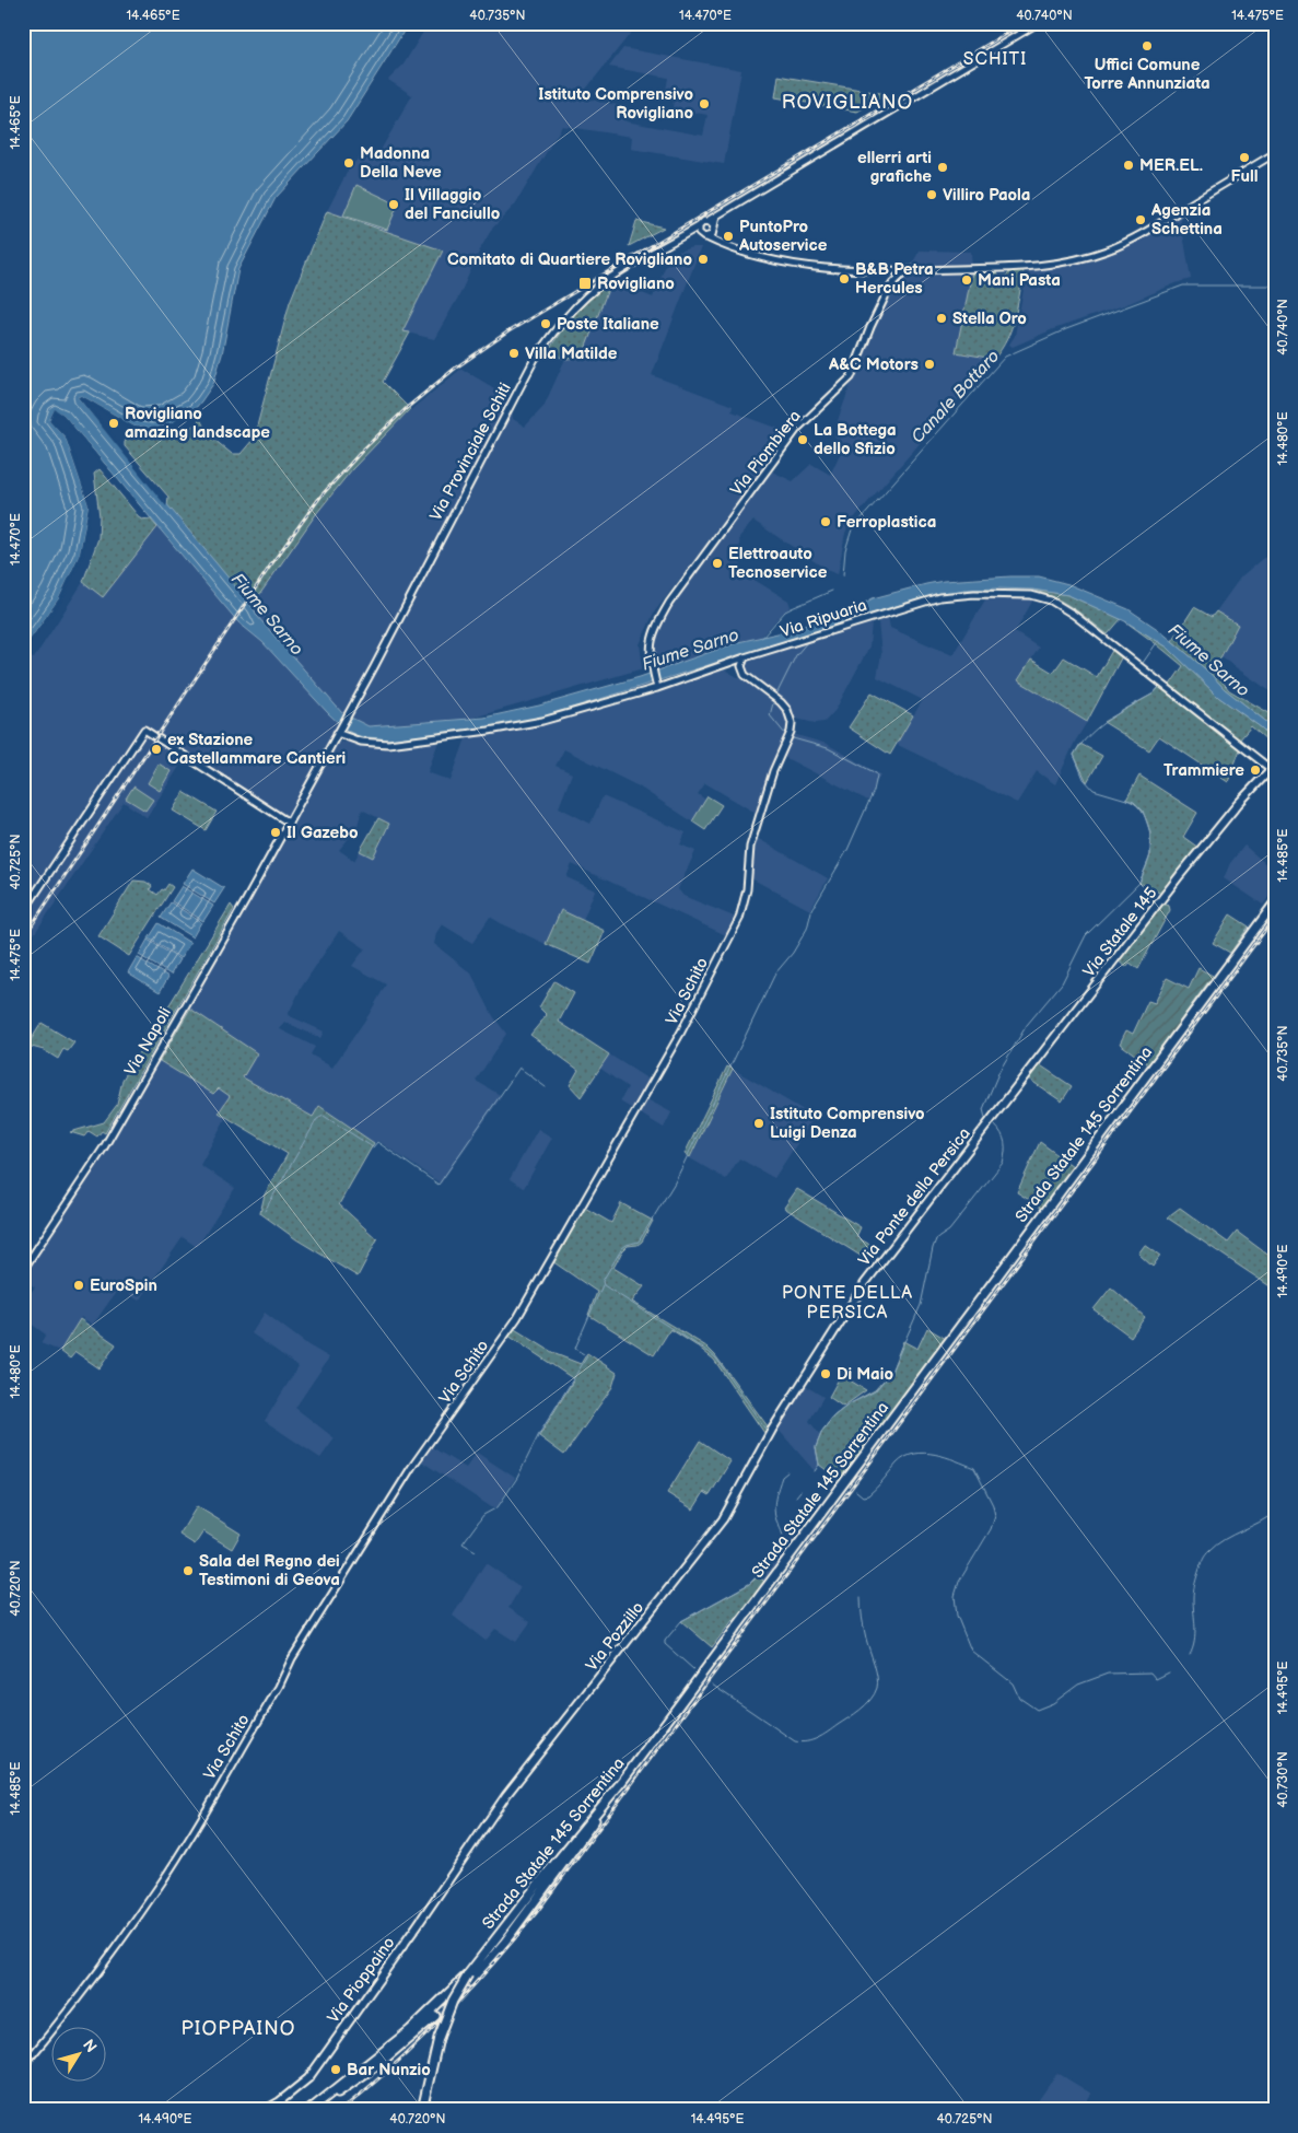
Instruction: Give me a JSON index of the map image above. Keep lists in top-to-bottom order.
{
  "streets": {
    "highway": ["Strada Statale 145 Sorrentina"],
    "main road": [
      "Via Statale 145",
      "Via Ponte della Persica",
      "Via Pozzillo",
      "Via Pioppaino"
    ],
    "street": [
      "Via Provinciale Schiti",
      "Via Piombiera",
      "Via Ripuaria",
      "Via Schito",
      "Via Napoli"
    ]
  },
  "crossings": [
    ["Via Provinciale Schiti", "Via Ripuaria"],
    ["Via Provinciale Schiti", "Via Napoli"],
    ["Via Piombiera", "Via Ripuaria"],
    ["Via Ripuaria", "Via Statale 145"],
    ["Via Ripuaria", "Via Schito"],
    ["Via Ripuaria", "Via Napoli"],
    ["Via Statale 145", "Via Ponte della Persica"],
    ["Via Ponte della Persica", "Via Pozzillo"],
    ["Via Pozzillo", "Via Pioppaino"]
  ],
  "districts": [
    "SCHITI",
    "ROVIGLIANO",
    "PONTE DELLA PERSICA",
    "PIOPPAINO"
  ],
  "water": ["Canale Bottaro", "Fiume Sarno"],
  "places": {
    "other": [
      "Uffici Comune Torre Annunziata",
      "Istituto Comprensivo Rovigliano",
      "Full",
      "Madonna Della Neve",
      "MER.EL.",
      "ellerri arti grafiche",
      "Villiro Paola",
      "Il Villaggio del Fanciullo",
      "Agenzia Schettina",
      "PuntoPro Autoservice",
      "Comitato di Quartiere Rovigliano",
      "B&B Petra Hercules",
      "Mani Pasta",
      "Stella Oro",
      "Poste Italiane",
      "Villa Matilde",
      "A&C Motors",
      "Rovigliano amazing landscape",
      "La Bottega dello Sfizio",
      "Ferroplastica",
      "Elettroauto Tecnoservice",
      "ex Stazione Castellammare Cantieri",
      "Trammiere",
      "Il Gazebo",
      "Istituto Comprensivo Luigi Denza",
      "EuroSpin",
      "Di Maio",
      "Sala del Regno dei Testimoni di Geova",
      "Bar Nunzio"
    ],
    "transit": ["Rovigliano"]
  },
  "north": "top right",
  "coordinates": [
    "14.465°E",
    "40.735°N",
    "14.470°E",
    "40.740°N",
    "14.475°E",
    "14.480°E",
    "14.485°E",
    "40.725°N",
    "14.490°E",
    "40.720°N",
    "14.495°E",
    "40.730°N"
  ]
}
